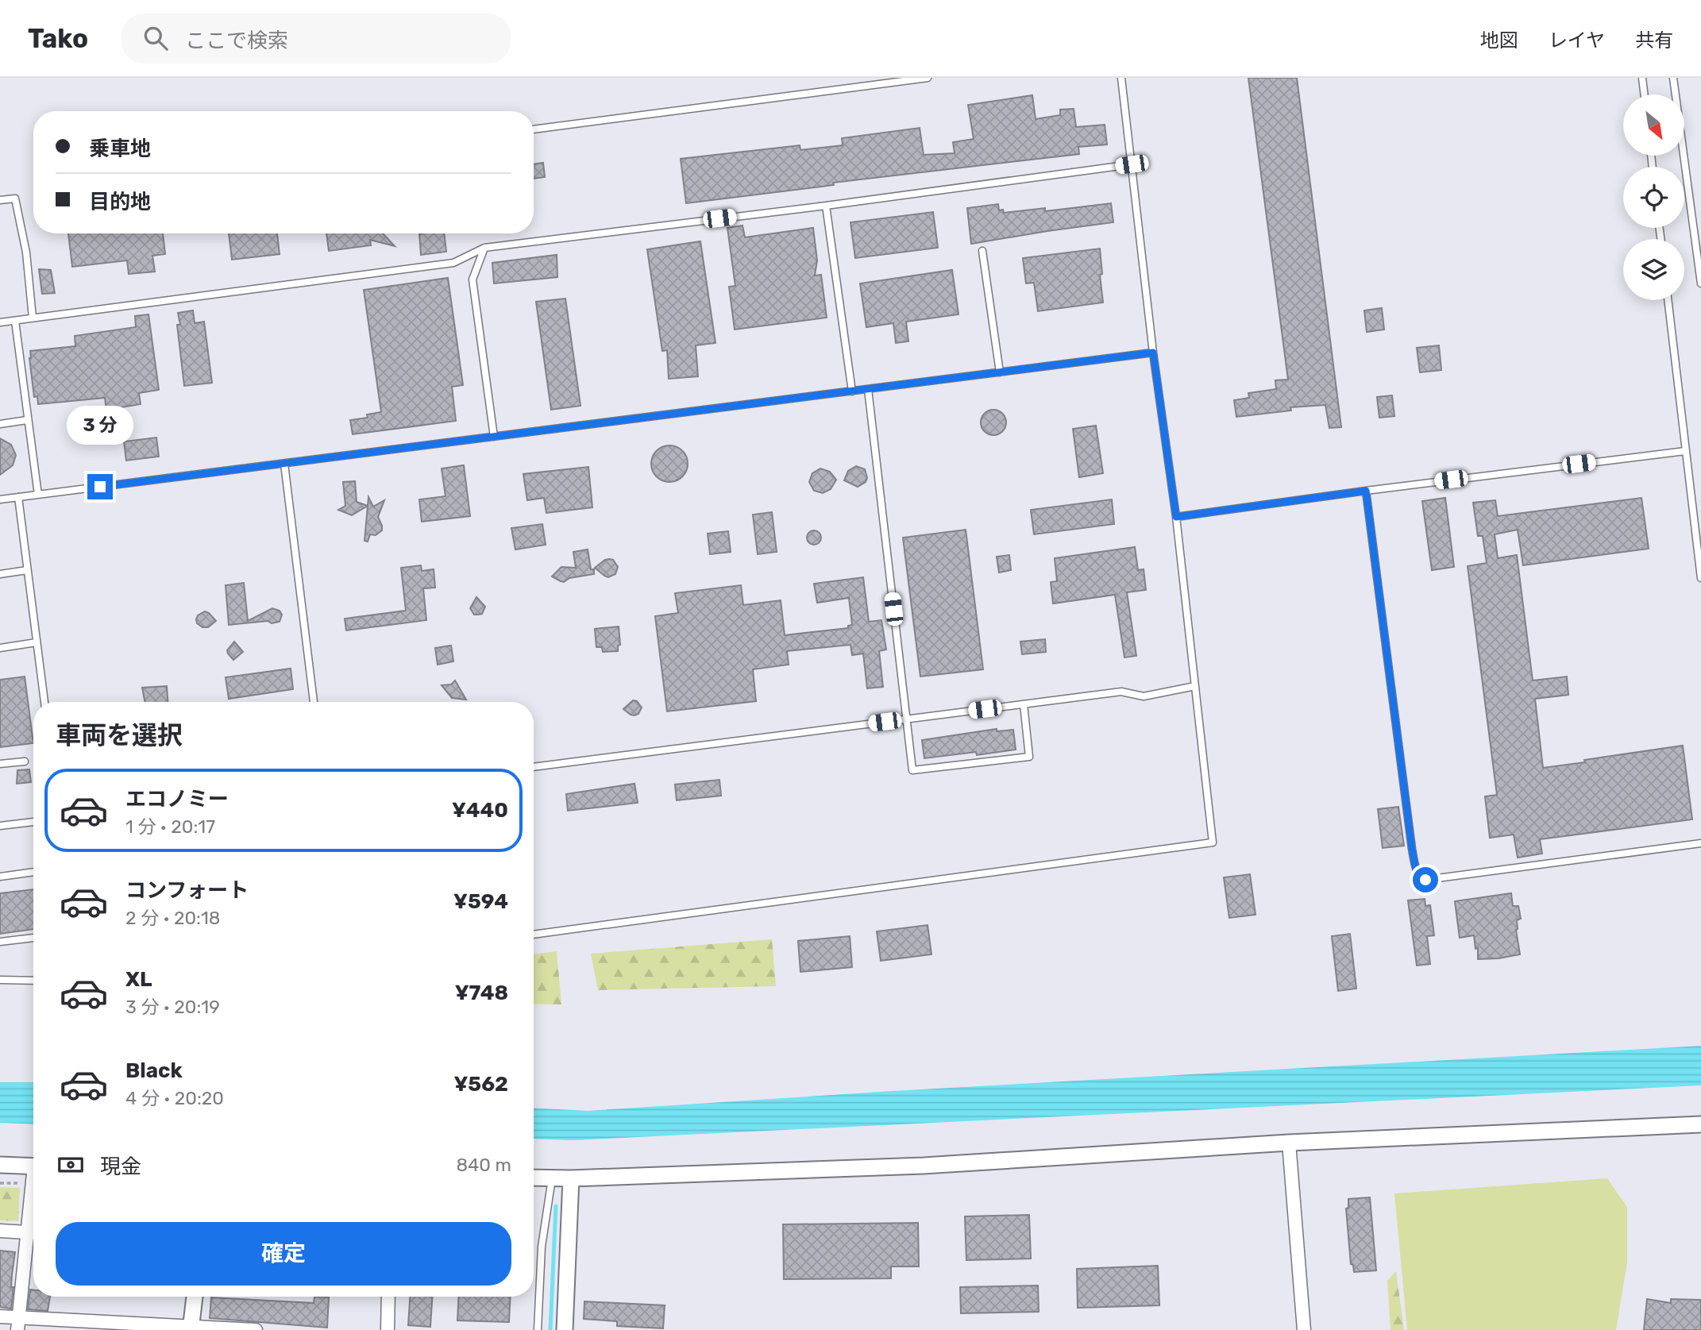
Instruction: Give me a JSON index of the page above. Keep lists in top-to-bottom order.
{
  "north": "bottom right",
  "page": {
    "header": "Tako",
    "search": "ここで検索",
    "nav": ["地図", "レイヤ", "共有"],
    "banner": ["乗車地", "目的地"],
    "bubble": "3 分",
    "heading": "車両を選択",
    "list": [
      {
        "name": "エコノミー",
        "note": "1 分 · 20:17",
        "value": "¥440"
      },
      {
        "name": "コンフォート",
        "note": "2 分 · 20:18",
        "value": "¥594"
      },
      {
        "name": "XL",
        "note": "3 分 · 20:19",
        "value": "¥748"
      },
      {
        "name": "Black",
        "note": "4 分 · 20:20",
        "value": "¥562"
      }
    ],
    "pay": ["現金", "840 m"],
    "buttons": "確定"
  }
}
